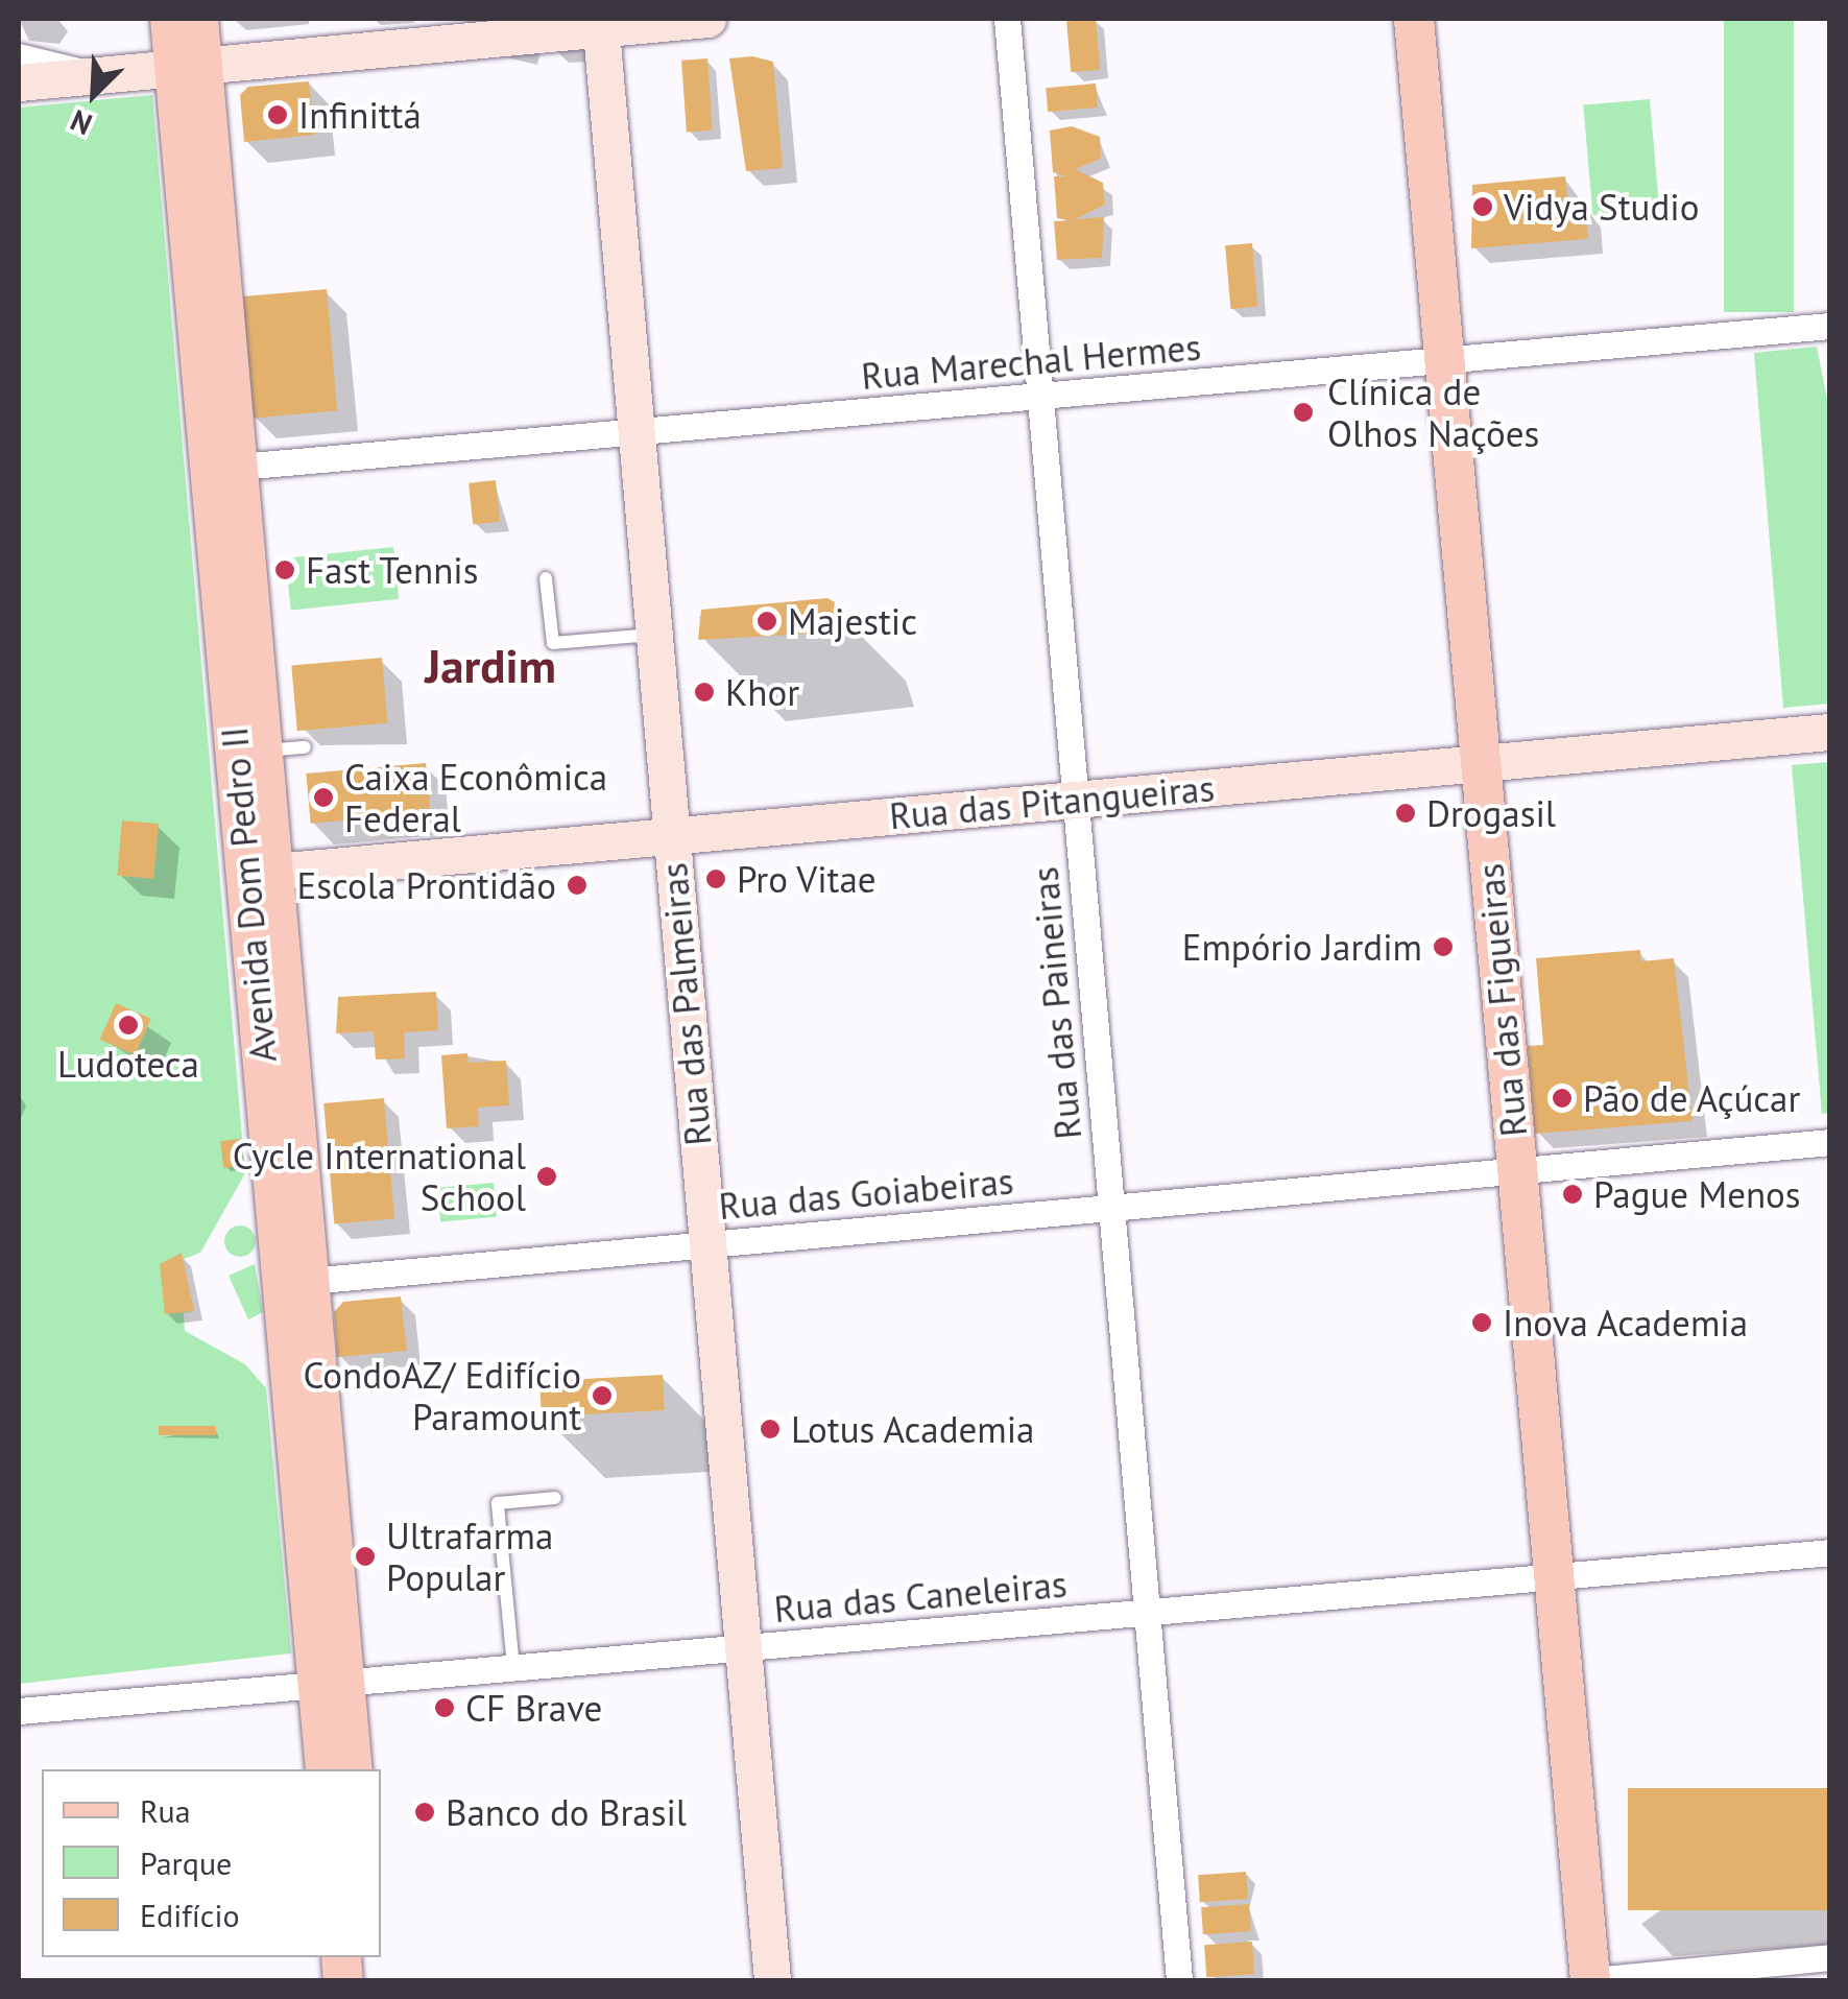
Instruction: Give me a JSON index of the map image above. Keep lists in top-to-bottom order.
{
  "streets": {
    "main road": ["Avenida Dom Pedro II", "Rua das Figueiras"],
    "street": [
      "Rua Marechal Hermes",
      "Rua das Pitangueiras",
      "Rua das Paineiras",
      "Rua das Palmeiras",
      "Rua das Goiabeiras",
      "Rua das Caneleiras"
    ]
  },
  "crossings": [
    ["Rua Marechal Hermes", "Avenida Dom Pedro II"],
    ["Rua Marechal Hermes", "Rua das Figueiras"],
    ["Rua Marechal Hermes", "Rua das Paineiras"],
    ["Rua Marechal Hermes", "Rua das Palmeiras"],
    ["Rua das Pitangueiras", "Avenida Dom Pedro II"],
    ["Rua das Pitangueiras", "Rua das Figueiras"],
    ["Rua das Pitangueiras", "Rua das Paineiras"],
    ["Rua das Pitangueiras", "Rua das Palmeiras"],
    ["Avenida Dom Pedro II", "Rua das Goiabeiras"],
    ["Avenida Dom Pedro II", "Rua das Caneleiras"],
    ["Rua das Figueiras", "Rua das Goiabeiras"],
    ["Rua das Figueiras", "Rua das Caneleiras"],
    ["Rua das Paineiras", "Rua das Goiabeiras"],
    ["Rua das Paineiras", "Rua das Caneleiras"],
    ["Rua das Palmeiras", "Rua das Goiabeiras"],
    ["Rua das Palmeiras", "Rua das Caneleiras"]
  ],
  "districts": ["Jardim"],
  "places": [
    "Infinittá",
    "Vidya Studio",
    "Clínica de Olhos Nações",
    "Fast Tennis",
    "Majestic",
    "Khor",
    "Caixa Econômica Federal",
    "Drogasil",
    "Pro Vitae",
    "Escola Prontidão",
    "Empório Jardim",
    "Ludoteca",
    "Pão de Açúcar",
    "Cycle International School",
    "Pague Menos",
    "Inova Academia",
    "CondoAZ/ Edifício Paramount",
    "Lotus Academia",
    "Ultrafarma Popular",
    "CF Brave",
    "Banco do Brasil"
  ],
  "legend": ["Rua", "Parque", "Edifício"],
  "north": "bottom left"
}
